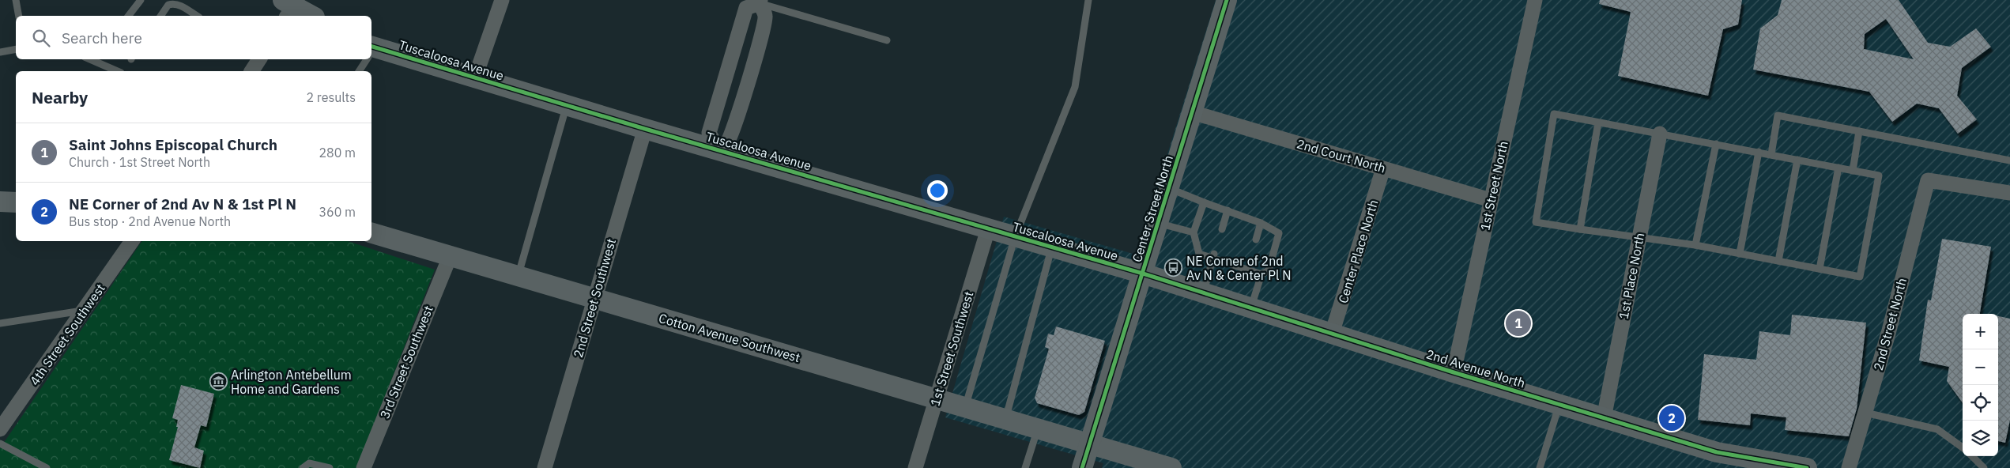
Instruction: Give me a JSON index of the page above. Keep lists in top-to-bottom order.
{
  "streets": {
    "street": [
      "Tuscaloosa Avenue",
      "2nd Court North",
      "1st Street North",
      "Center Street North",
      "Center Place North",
      "1st Place North",
      "2nd Street Southwest",
      "2nd Street North",
      "4th Street Southwest",
      "Cotton Avenue Southwest",
      "1st Street Southwest",
      "3rd Street Southwest",
      "2nd Avenue North"
    ]
  },
  "crossings": [
    ["Tuscaloosa Avenue", "Center Street North"],
    ["Tuscaloosa Avenue", "2nd Street Southwest"],
    ["Tuscaloosa Avenue", "1st Street Southwest"],
    ["Tuscaloosa Avenue", "2nd Avenue North"],
    ["2nd Court North", "1st Street North"],
    ["2nd Court North", "Center Street North"],
    ["2nd Court North", "Center Place North"],
    ["1st Street North", "2nd Avenue North"],
    ["Center Street North", "Cotton Avenue Southwest"],
    ["Center Street North", "2nd Avenue North"],
    ["Center Place North", "2nd Avenue North"],
    ["1st Place North", "2nd Avenue North"],
    ["2nd Street Southwest", "Cotton Avenue Southwest"],
    ["Cotton Avenue Southwest", "1st Street Southwest"],
    ["Cotton Avenue Southwest", "3rd Street Southwest"]
  ],
  "places": {
    "bus stop": ["NE Corner of 2nd Av N & Center Pl N"],
    "museum": ["Arlington Antebellum Home and Gardens"]
  },
  "page": {
    "search": "Search here",
    "heading": ["Nearby", "2 results"],
    "list": [
      {
        "mark": "1",
        "name": "Saint Johns Episcopal Church",
        "note": "Church · 1st Street North",
        "value": "280 m"
      },
      {
        "mark": "2",
        "name": "NE Corner of 2nd Av N & 1st Pl N",
        "note": "Bus stop · 2nd Avenue North",
        "value": "360 m"
      }
    ],
    "pins": ["1", "2"],
    "map_buttons": ["+", "−"]
  }
}
